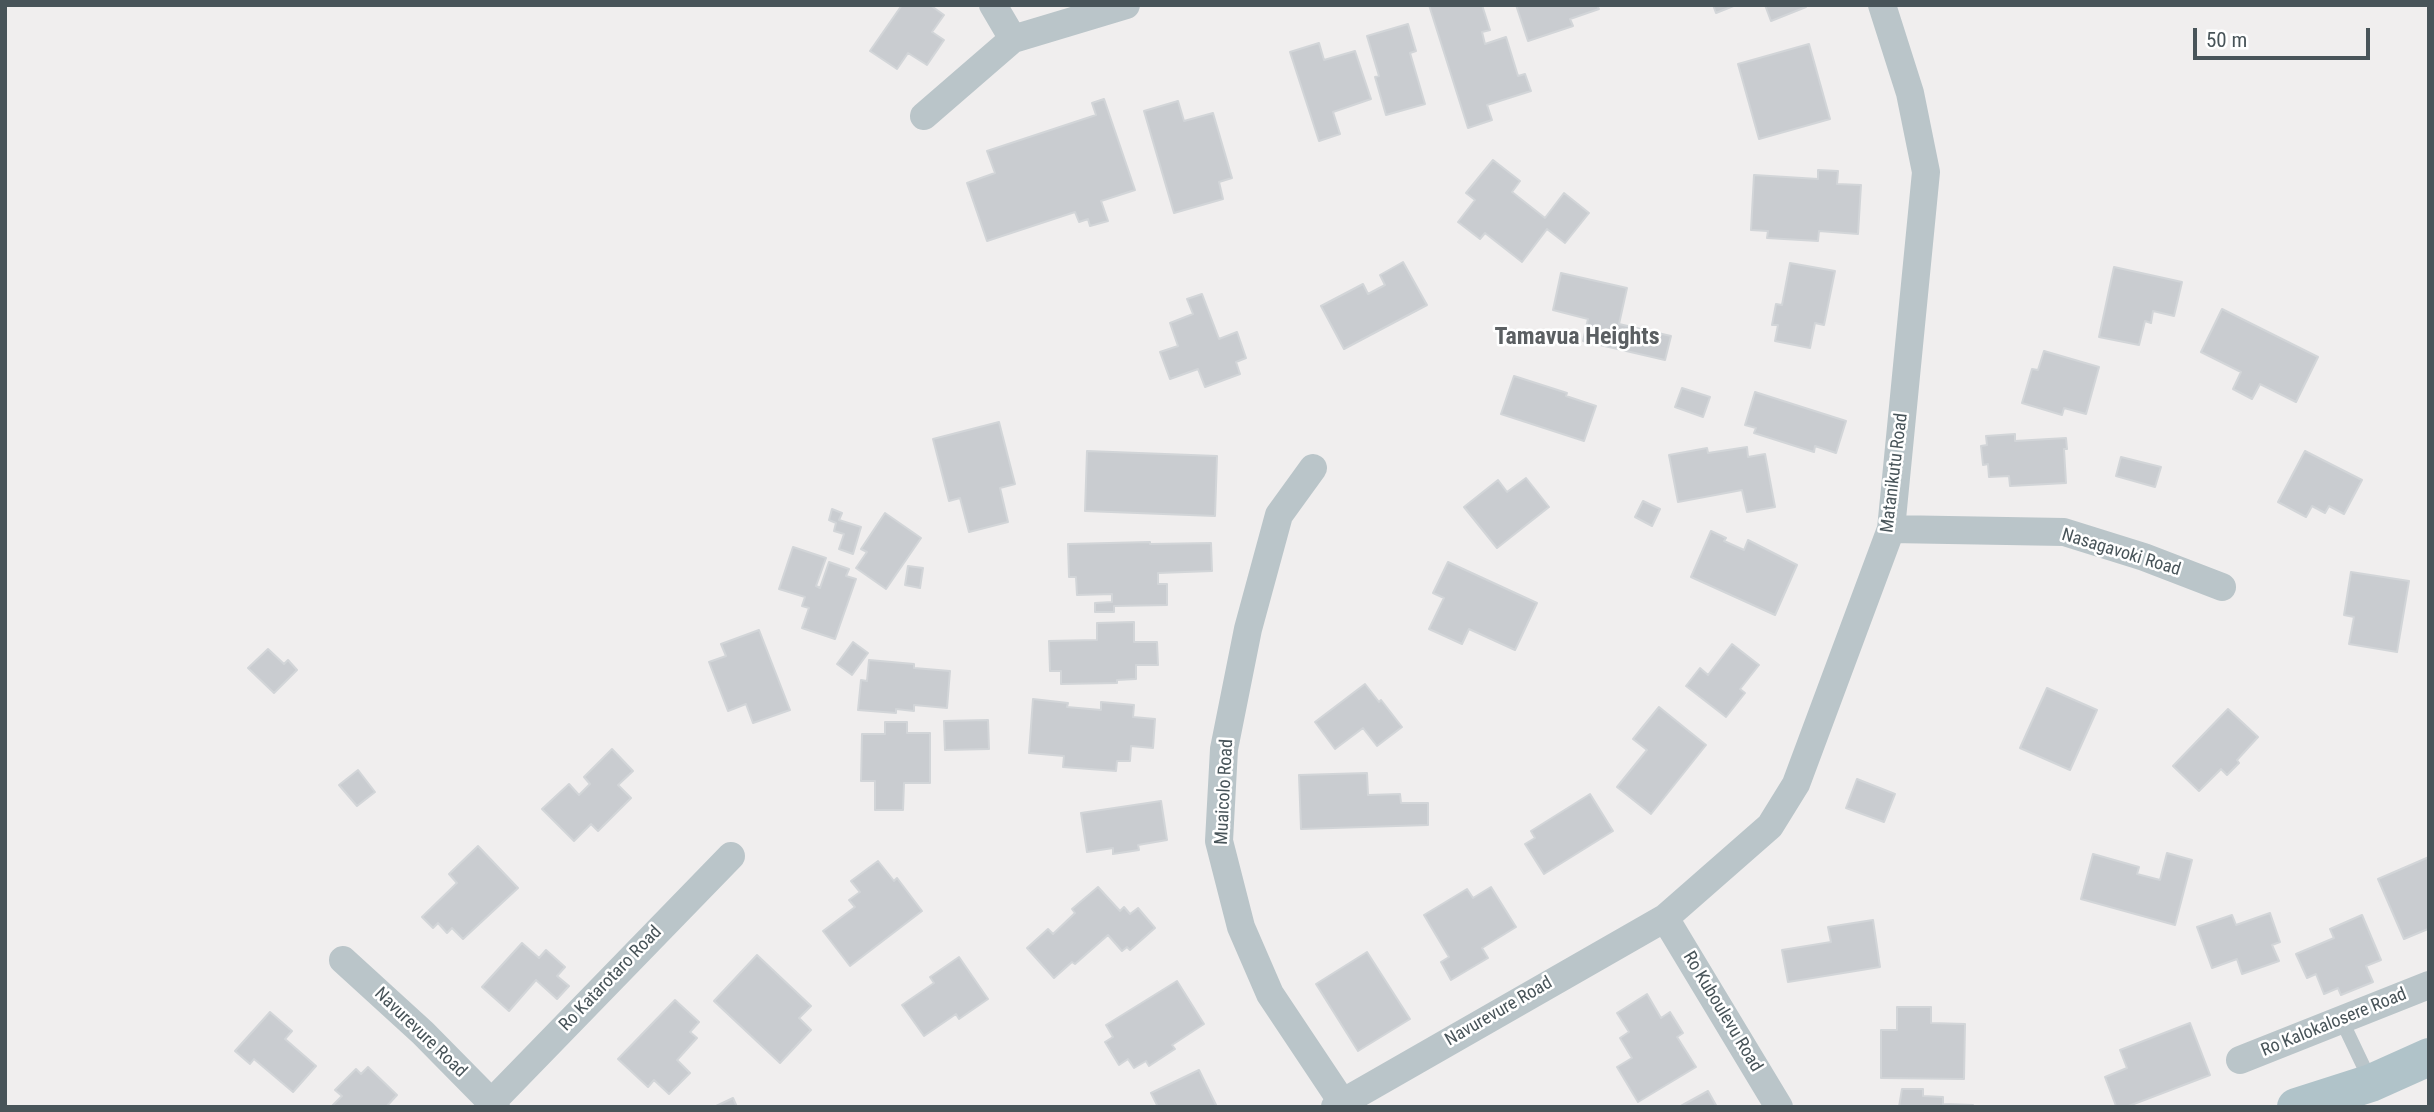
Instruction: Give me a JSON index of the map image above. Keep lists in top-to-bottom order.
{
  "streets": {
    "street": [
      "Matanikutu Road",
      "Nasagavoki Road",
      "Muaicolo Road",
      "Ro Katarotaro Road",
      "Navurevure Road",
      "Ro Kuboulevu Road",
      "Ro Kalokalosere Road"
    ]
  },
  "crossings": [
    ["Matanikutu Road", "Nasagavoki Road"],
    ["Matanikutu Road", "Navurevure Road"],
    ["Matanikutu Road", "Ro Kuboulevu Road"],
    ["Muaicolo Road", "Navurevure Road"],
    ["Ro Katarotaro Road", "Navurevure Road"],
    ["Navurevure Road", "Ro Kuboulevu Road"]
  ],
  "districts": ["Tamavua Heights"],
  "scale_bar": "50 m"
}
